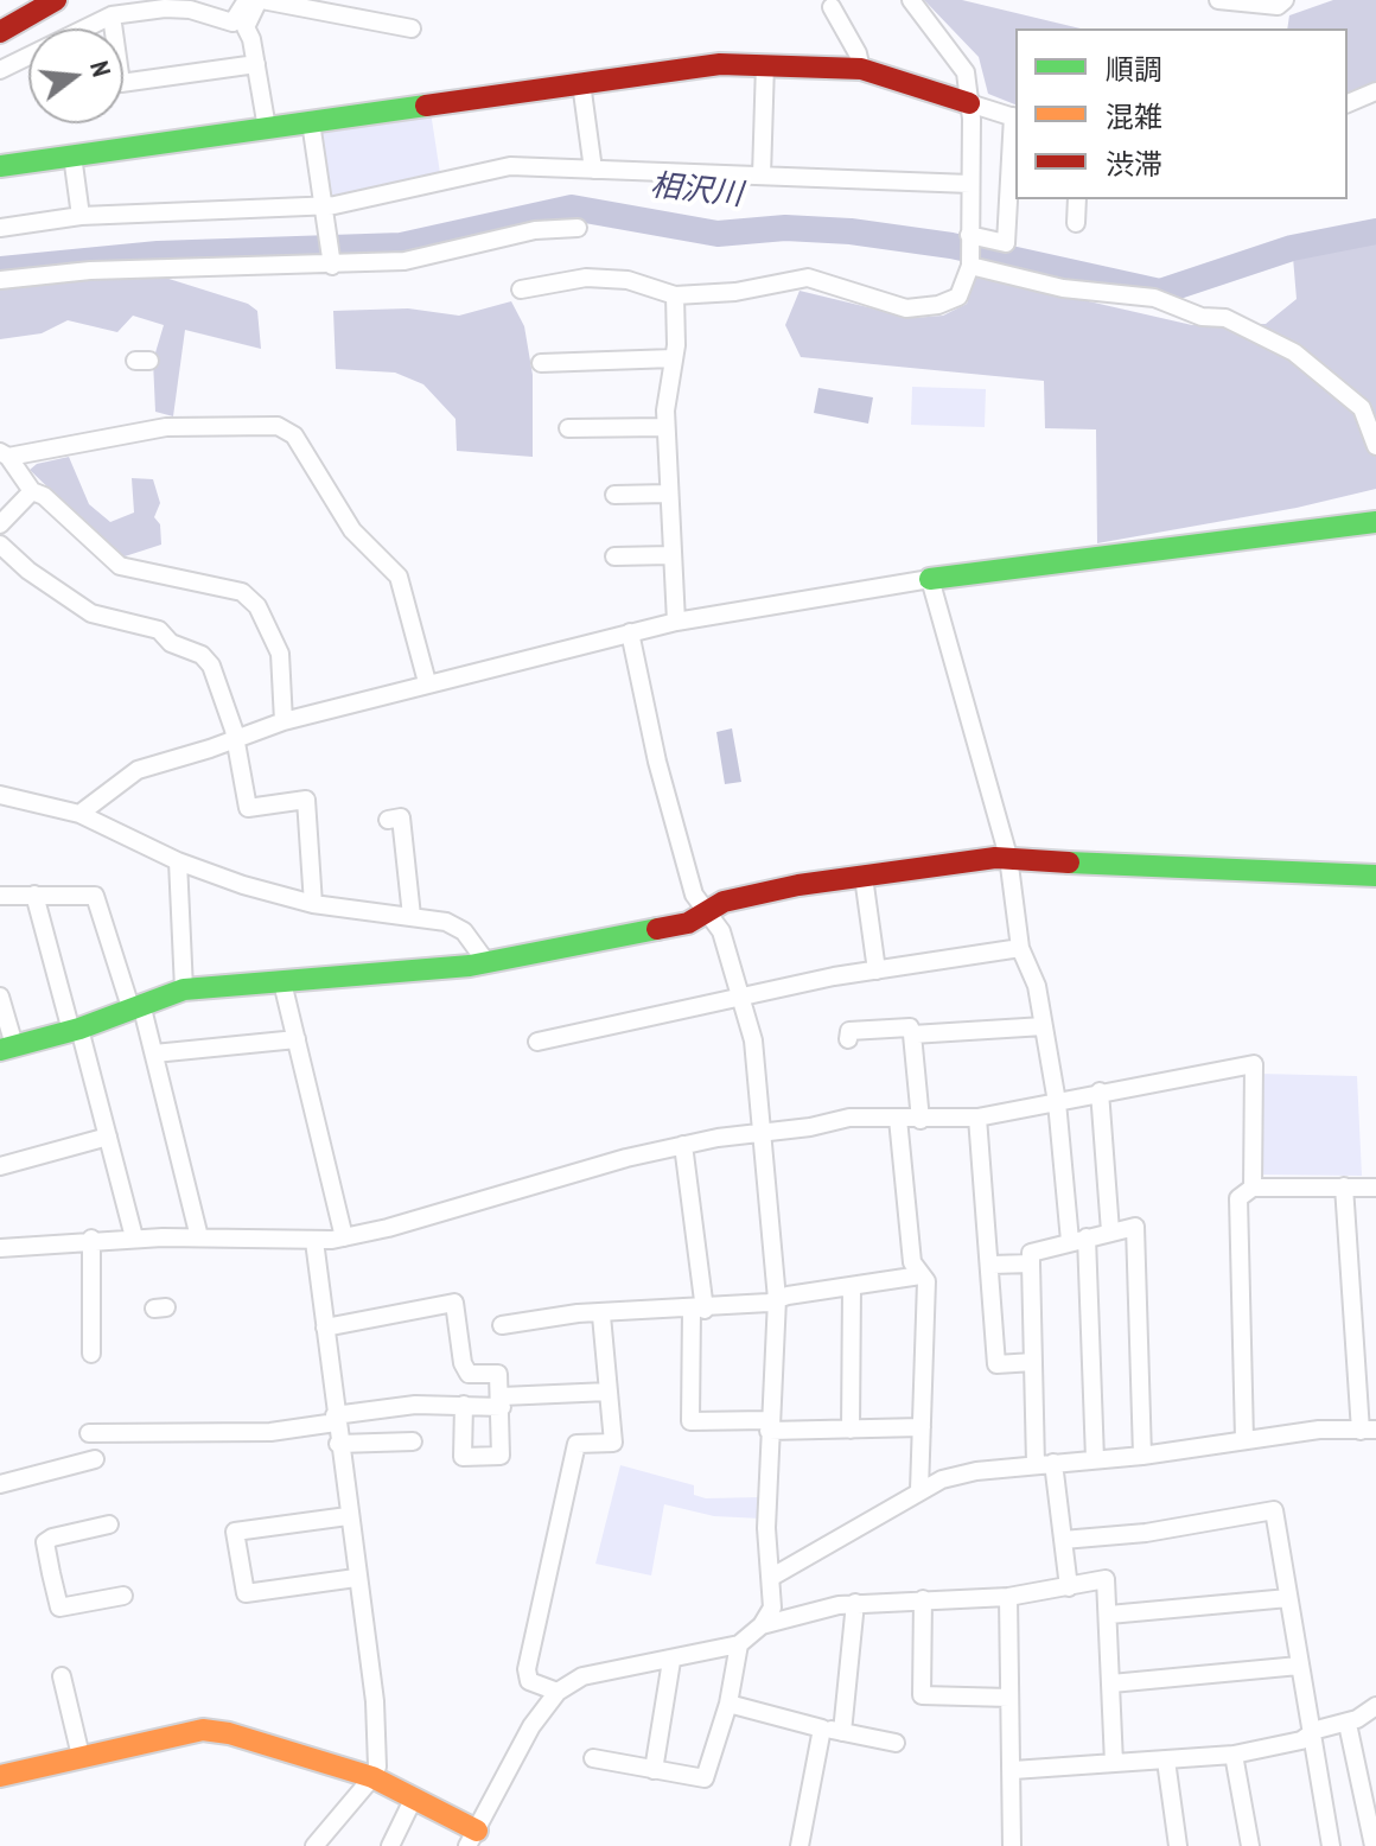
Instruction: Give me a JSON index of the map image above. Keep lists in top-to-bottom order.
{
  "water": ["相沢川"],
  "legend": ["順調", "混雑", "渋滞"],
  "north": "right"
}
